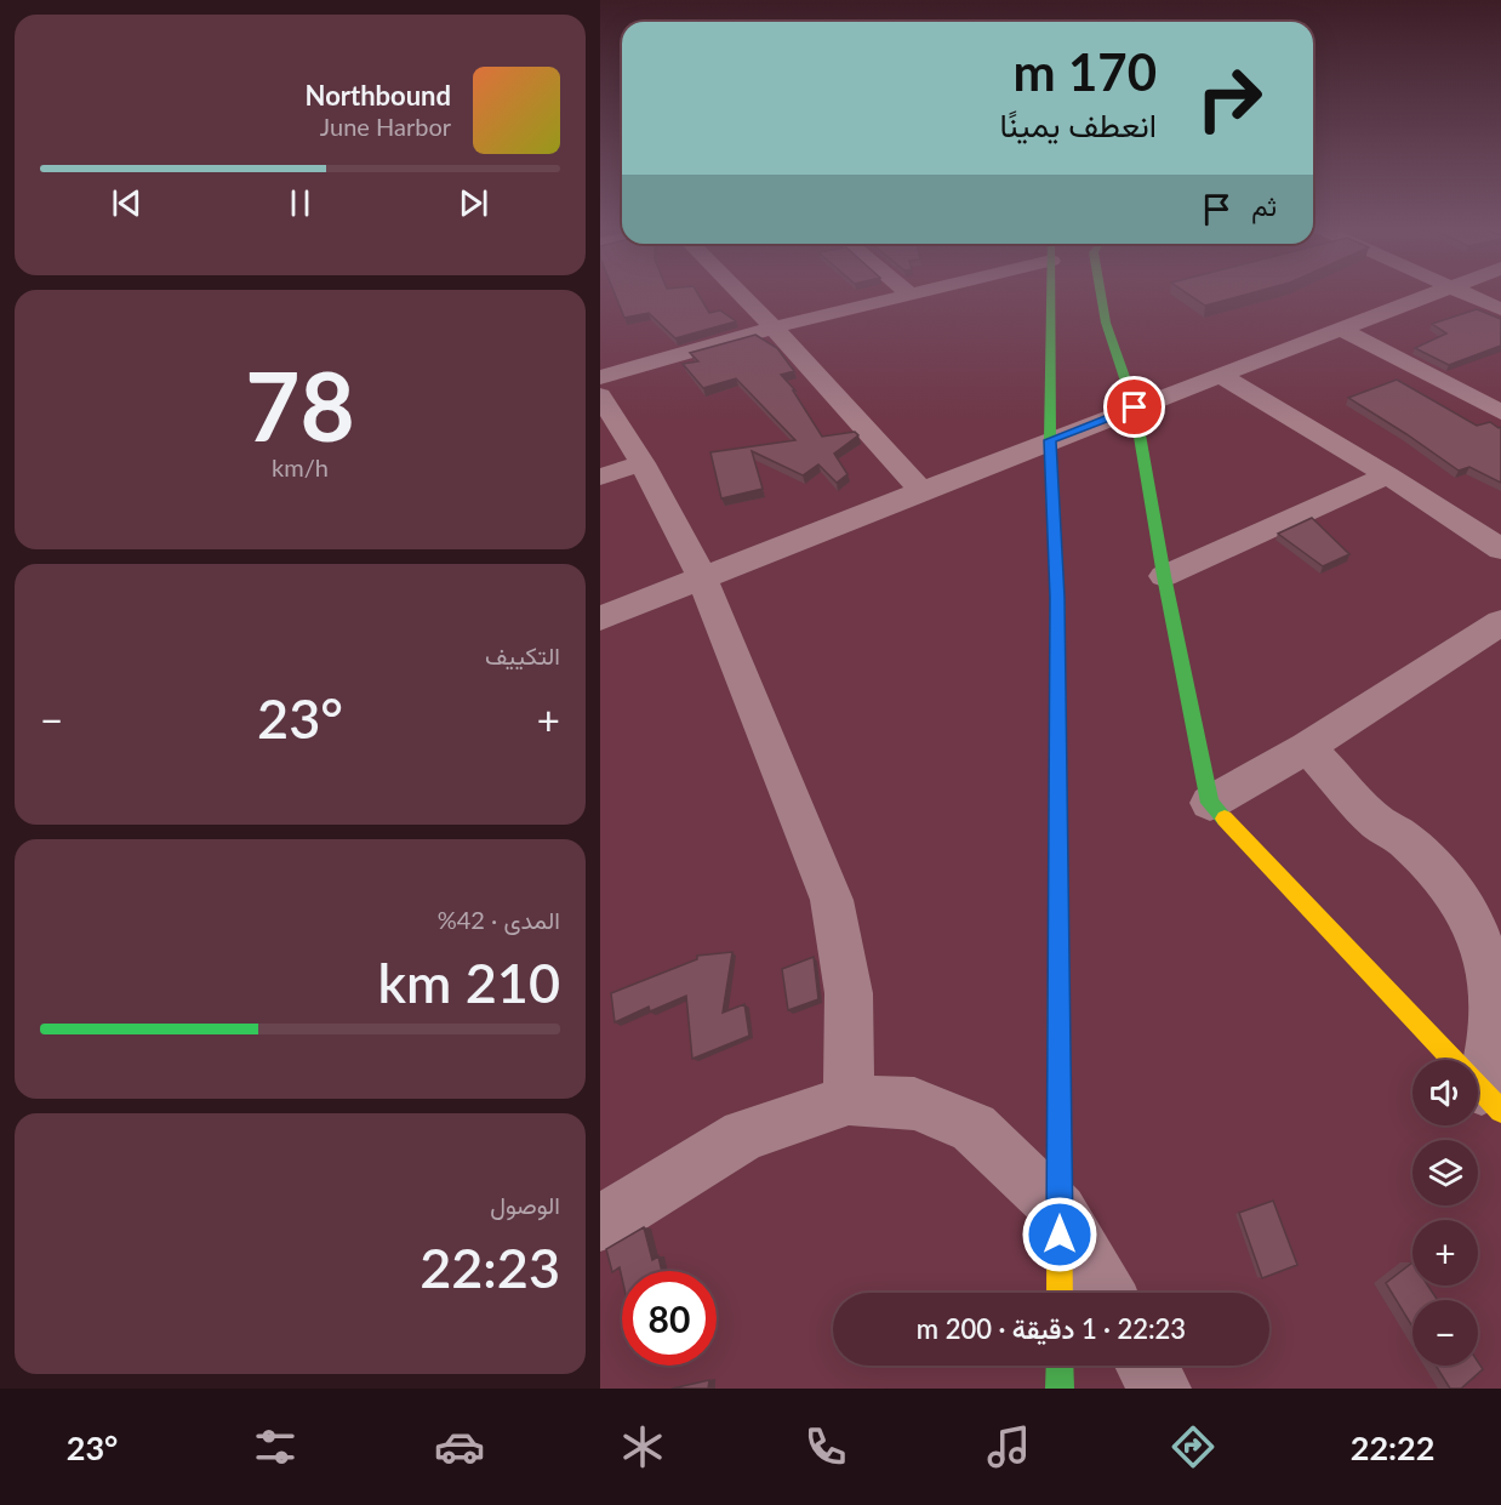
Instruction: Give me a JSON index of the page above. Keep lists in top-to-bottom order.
{
  "page": {
    "turn": ["170 m", "انعطف يمينًا"],
    "song": ["Northbound", "June Harbor"],
    "then": "ثم",
    "tile": [
      ["78", "km/h"],
      "التكييف",
      ["المدى · 42%", "210 km"],
      ["الوصول", "22:23"]
    ],
    "heat": ["−", "23°", "+"],
    "map_buttons": ["+", "−"],
    "limit": "80",
    "trip": "22:23 · 1 دقيقة · 200 m",
    "tabs": ["22:22", "23°"]
  }
}
